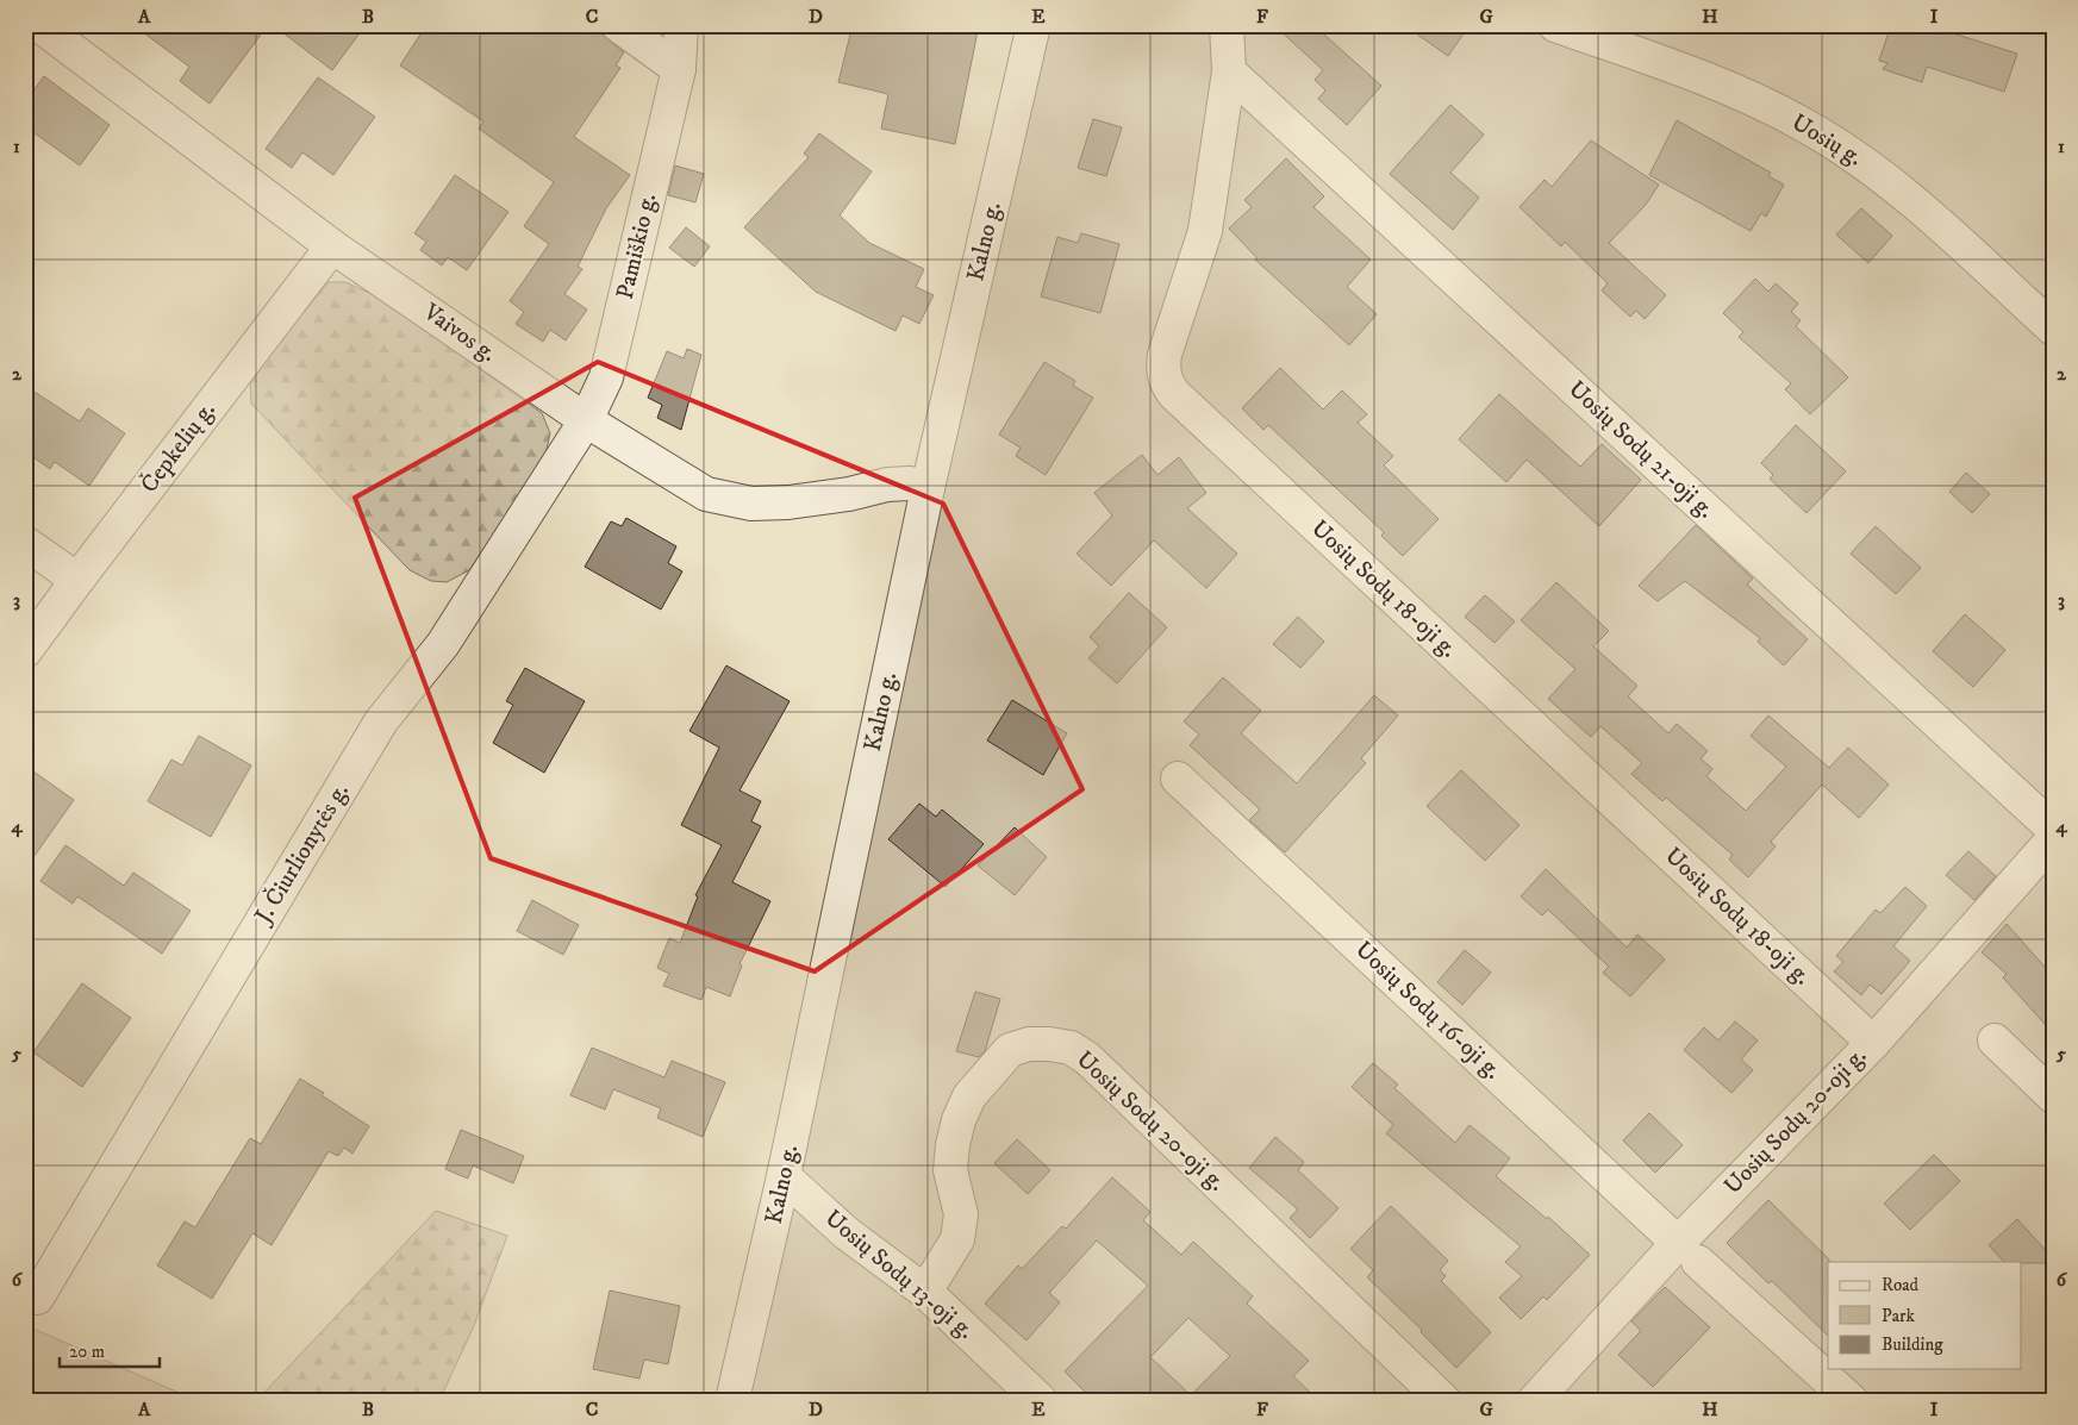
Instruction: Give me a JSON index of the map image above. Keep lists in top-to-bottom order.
{
  "streets": {
    "street": [
      "Uosių g.",
      "Kalno g.",
      "Pamiškio g.",
      "Vaivos g.",
      "Čepkelių g.",
      "Uosių Sodų 21-oji g.",
      "Uosių Sodų 18-oji g.",
      "J. Čiurlionytės g.",
      "Uosių Sodų 16-oji g.",
      "Uosių Sodų 20-oji g.",
      "Uosių Sodų 13-oji g."
    ]
  },
  "crossings": [
    ["Kalno g.", "Vaivos g."],
    ["Kalno g.", "Uosių Sodų 13-oji g."],
    ["Pamiškio g.", "Vaivos g."],
    ["Pamiškio g.", "J. Čiurlionytės g."],
    ["Vaivos g.", "Čepkelių g."],
    ["Vaivos g.", "J. Čiurlionytės g."],
    ["Uosių Sodų 21-oji g.", "Uosių Sodų 18-oji g."],
    ["Uosių Sodų 18-oji g.", "Uosių Sodų 20-oji g."],
    ["Uosių Sodų 16-oji g.", "Uosių Sodų 20-oji g."],
    ["Uosių Sodų 20-oji g.", "Uosių Sodų 13-oji g."]
  ],
  "legend": ["Road", "Park", "Building"],
  "scale_bar": "20 m",
  "grid": {
    "columns": [
      "A",
      "B",
      "C",
      "D",
      "E",
      "F",
      "G",
      "H",
      "I"
    ],
    "rows": [
      "1",
      "2",
      "3",
      "4",
      "5",
      "6"
    ]
  }
}
